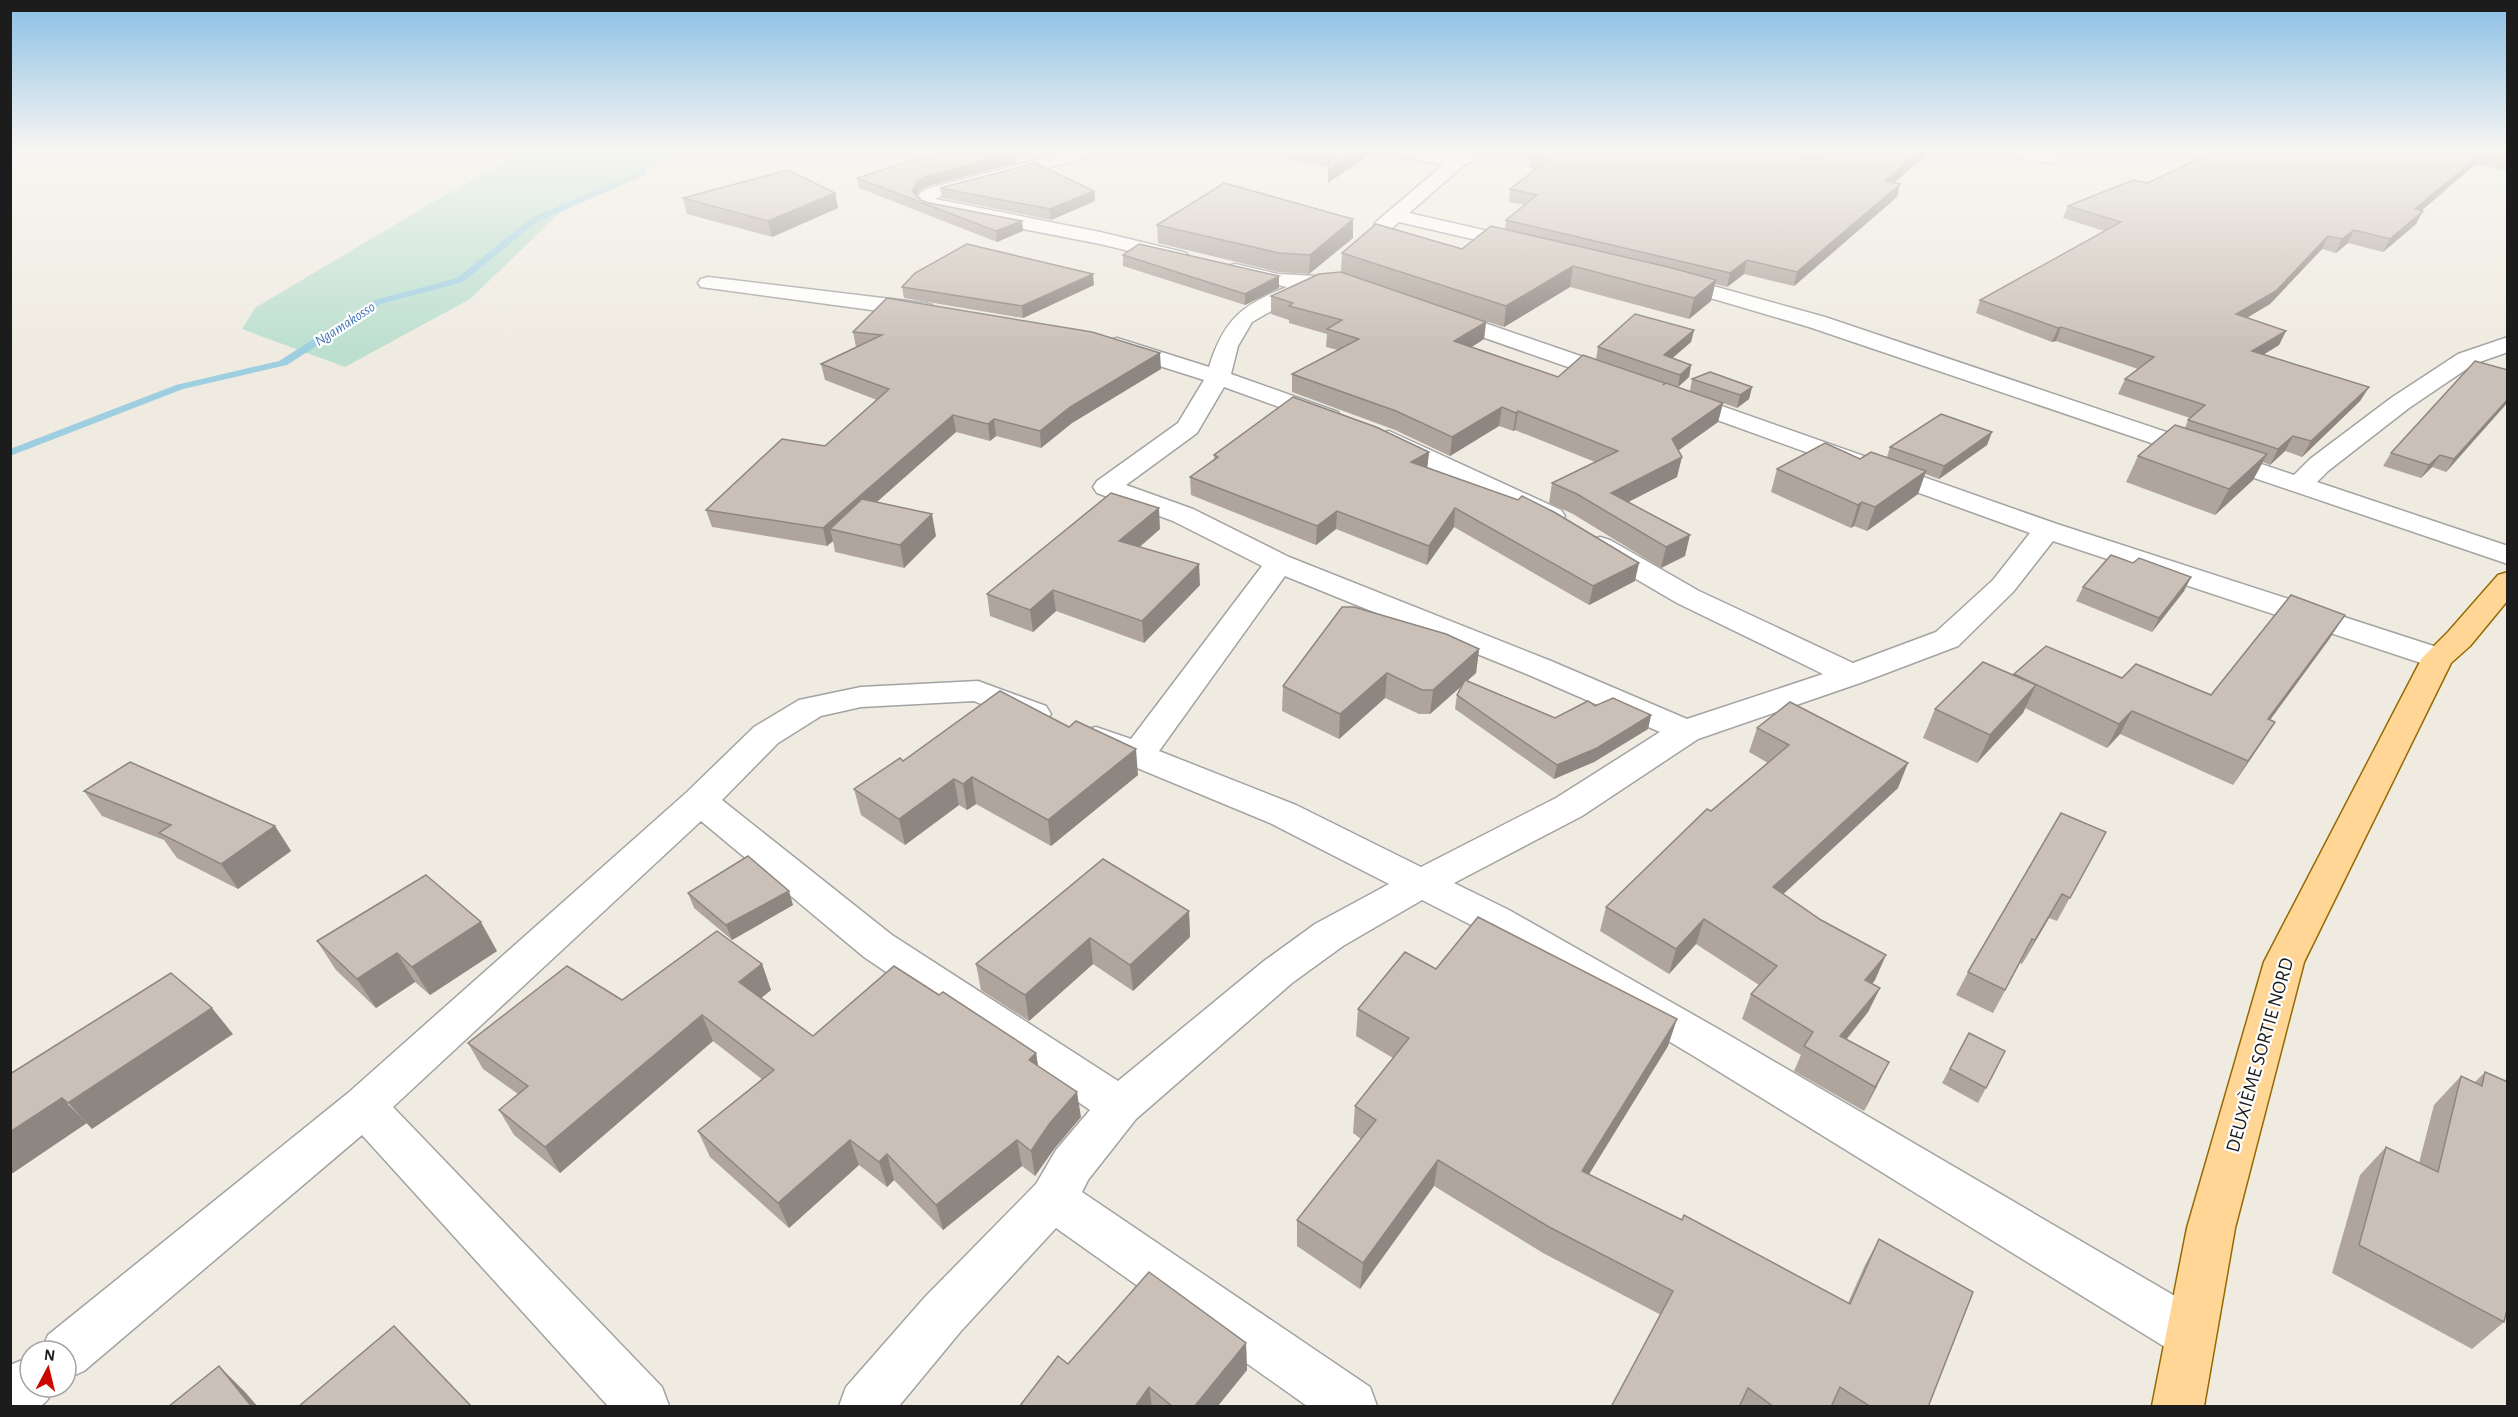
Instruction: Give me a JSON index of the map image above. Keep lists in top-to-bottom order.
{
  "streets": {
    "main road": ["DEUXIÈME SORTIE NORD"]
  },
  "water": ["Ngamakosso"],
  "north": "top"
}
